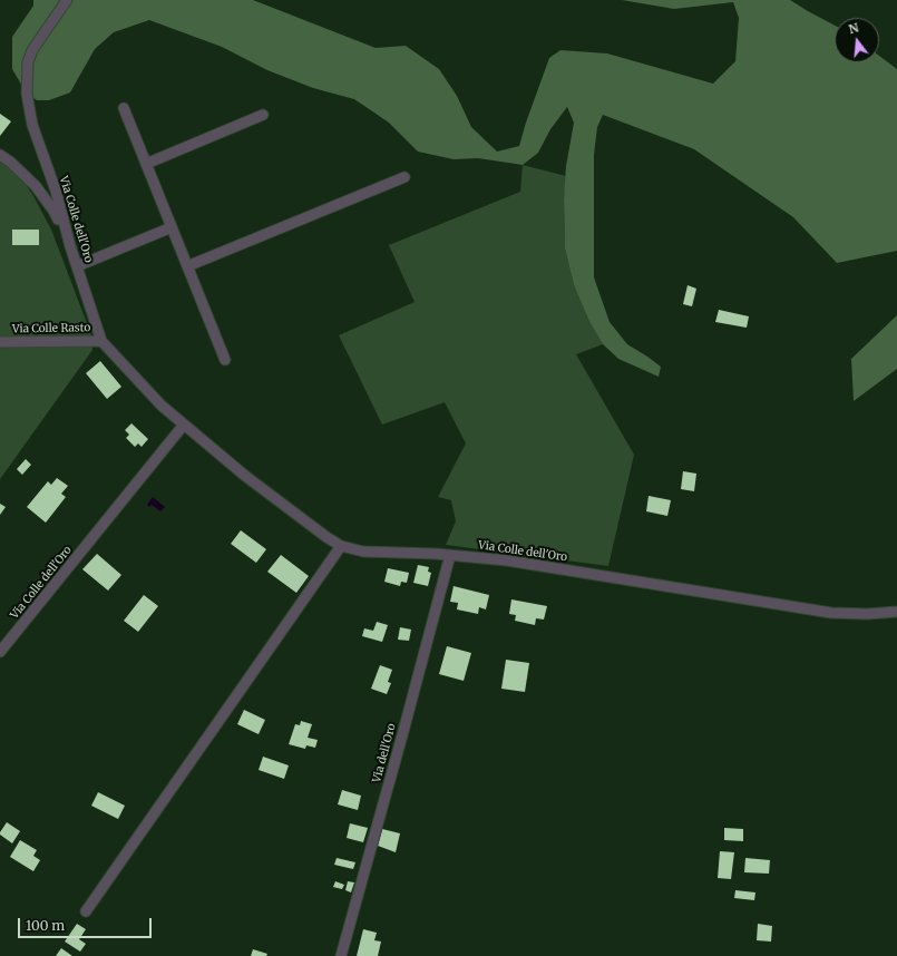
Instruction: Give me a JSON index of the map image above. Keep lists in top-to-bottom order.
{
  "streets": {
    "street": ["Via Colle dell'Oro", "Via Colle Rasto", "Via dell'Oro"]
  },
  "crossings": [
    ["Via Colle dell'Oro", "Via Colle Rasto"],
    ["Via Colle dell'Oro", "Via dell'Oro"]
  ],
  "scale_bar": "100 m",
  "north": "top"
}
